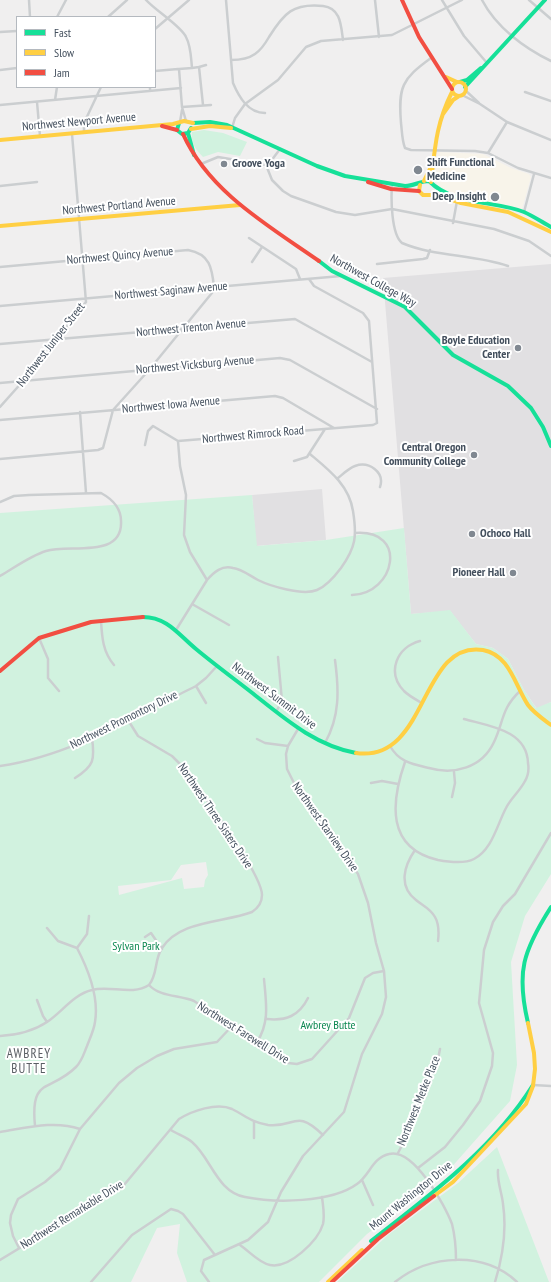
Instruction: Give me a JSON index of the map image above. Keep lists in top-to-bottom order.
{
  "streets": {
    "street": [
      "Northwest Newport Avenue",
      "Northwest Portland Avenue",
      "Northwest Quincy Avenue",
      "Northwest College Way",
      "Northwest Saginaw Avenue",
      "Northwest Trenton Avenue",
      "Northwest Juniper Street",
      "Northwest Vicksburg Avenue",
      "Northwest Iowa Avenue",
      "Northwest Rimrock Road",
      "Northwest Summit Drive",
      "Northwest Promontory Drive",
      "Northwest Three Sisters Drive",
      "Northwest Starview Drive",
      "Northwest Farewell Drive",
      "Northwest Metke Place",
      "Mount Washington Drive",
      "Northwest Remarkable Drive"
    ]
  },
  "crossings": [
    ["Northwest Newport Avenue", "Northwest College Way"],
    ["Northwest Newport Avenue", "Northwest Juniper Street"],
    ["Northwest Portland Avenue", "Northwest College Way"],
    ["Northwest Portland Avenue", "Northwest Juniper Street"],
    ["Northwest Quincy Avenue", "Northwest Saginaw Avenue"],
    ["Northwest Quincy Avenue", "Northwest Juniper Street"],
    ["Northwest College Way", "Northwest Saginaw Avenue"],
    ["Northwest Saginaw Avenue", "Northwest Juniper Street"],
    ["Northwest Trenton Avenue", "Northwest Juniper Street"],
    ["Northwest Juniper Street", "Northwest Vicksburg Avenue"],
    ["Northwest Vicksburg Avenue", "Northwest Rimrock Road"],
    ["Northwest Iowa Avenue", "Northwest Rimrock Road"],
    ["Northwest Summit Drive", "Northwest Promontory Drive"],
    ["Northwest Summit Drive", "Northwest Starview Drive"],
    ["Northwest Promontory Drive", "Northwest Three Sisters Drive"],
    ["Northwest Three Sisters Drive", "Northwest Farewell Drive"],
    ["Northwest Starview Drive", "Northwest Farewell Drive"],
    ["Northwest Starview Drive", "Northwest Remarkable Drive"]
  ],
  "districts": ["AWBREY BUTTE"],
  "parks": ["Sylvan Park", "Awbrey Butte"],
  "places": [
    "Groove Yoga",
    "Shift Functional Medicine",
    "Deep Insight",
    "Boyle Education Center",
    "Central Oregon Community College",
    "Ochoco Hall",
    "Pioneer Hall"
  ],
  "legend": ["Fast", "Slow", "Jam"]
}
